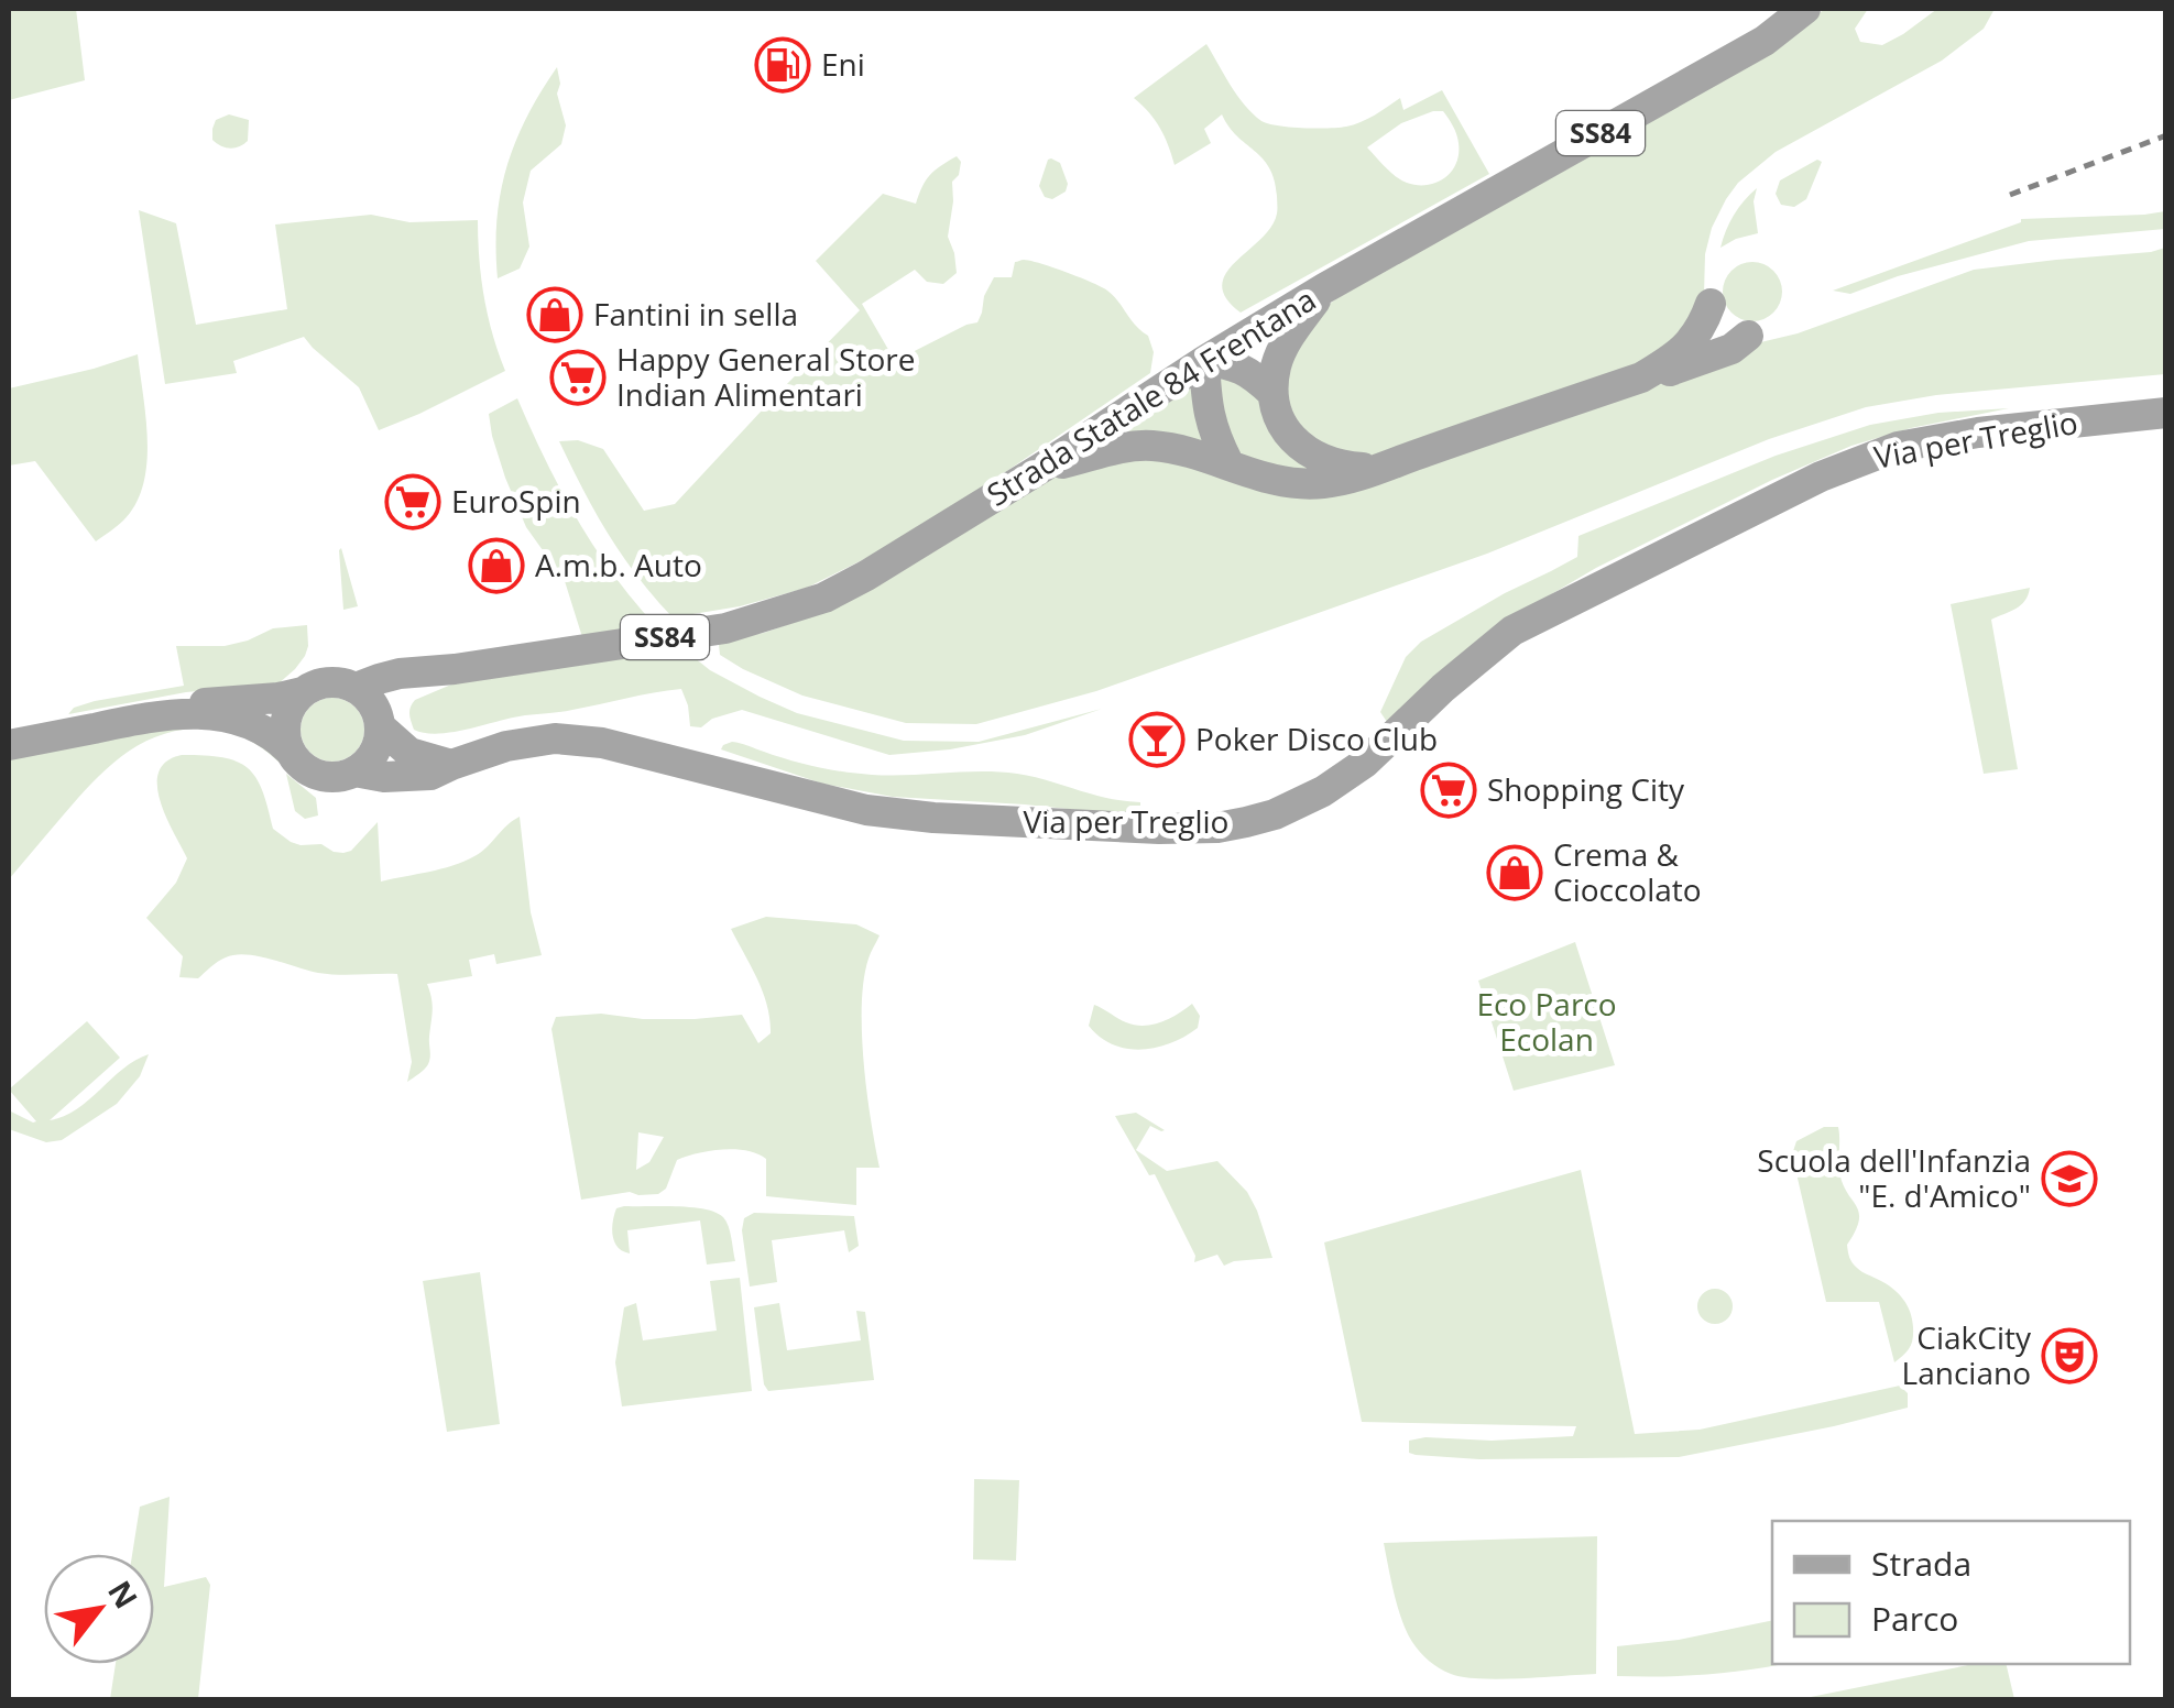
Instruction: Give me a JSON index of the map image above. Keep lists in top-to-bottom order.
{
  "streets": {
    "main road": ["SS84", "Strada Statale 84 Frentana", "Via per Treglio"]
  },
  "crossings": [
    ["Strada Statale 84 Frentana", "Via per Treglio"]
  ],
  "parks": ["Eco Parco Ecolan"],
  "places": {
    "fuel station": ["Eni"],
    "shop": ["Fantini in sella", "A.m.b. Auto", "Crema & Cioccolato"],
    "supermarket": ["Happy General Store Indian Alimentari", "EuroSpin", "Shopping City"],
    "bar": ["Poker Disco Club"],
    "school or university": ["Scuola dell'Infanzia \"E. d'Amico\""],
    "theatre": ["CiakCity Lanciano"]
  },
  "legend": ["Strada", "Parco"],
  "north": "top right"
}
